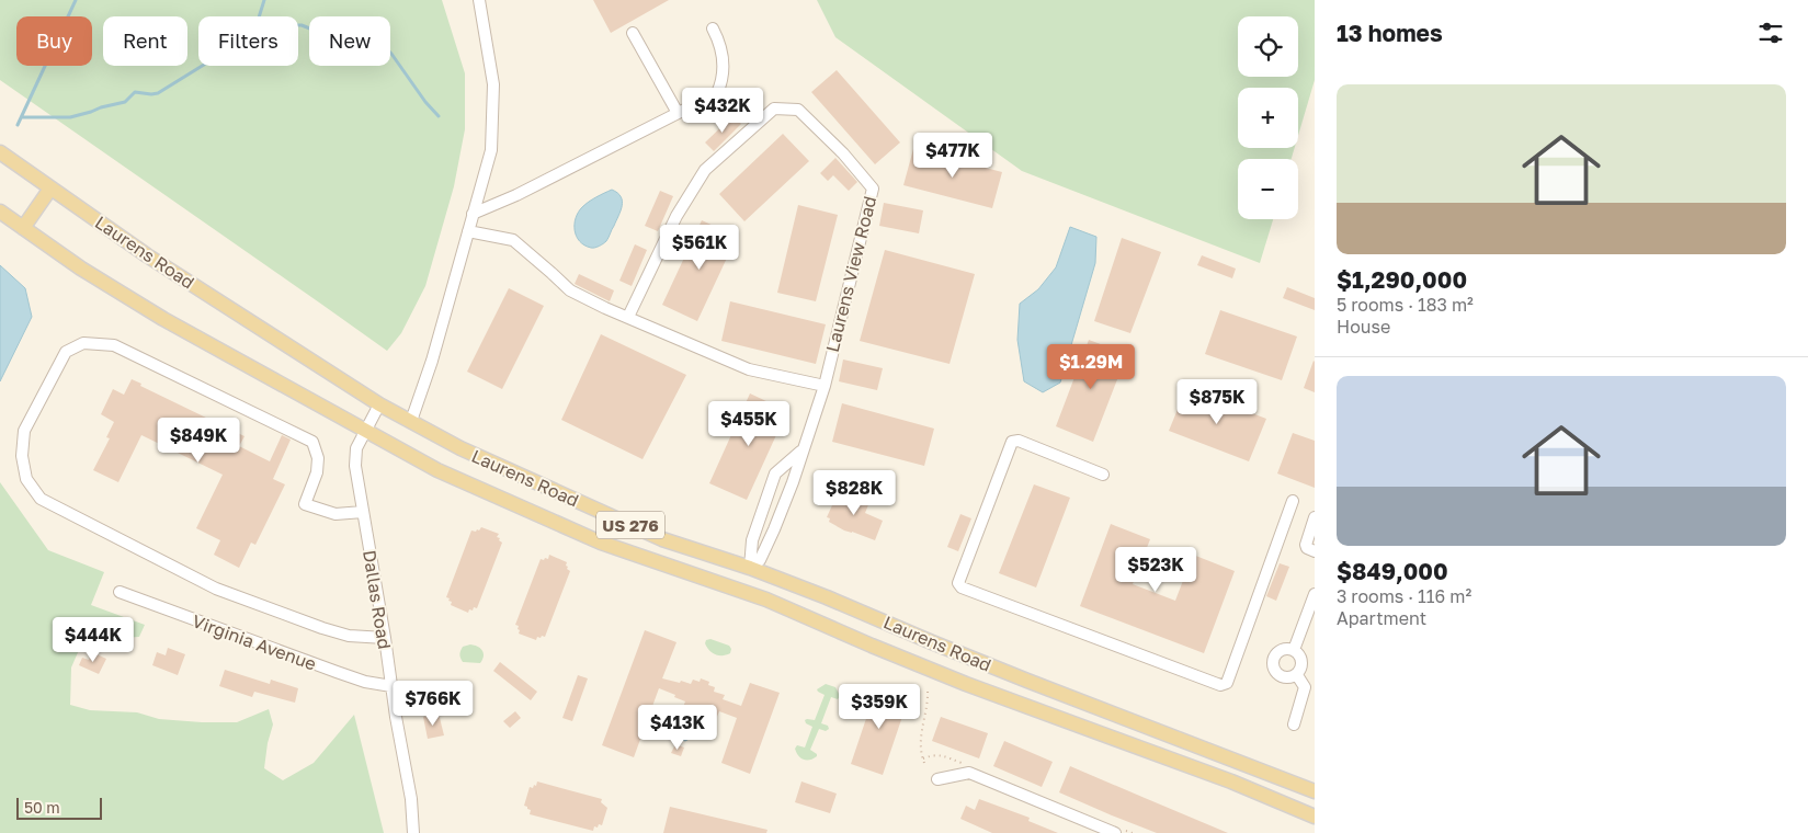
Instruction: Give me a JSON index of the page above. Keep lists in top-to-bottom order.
{
  "streets": {
    "main road": ["Laurens Road", "US 276"],
    "street": ["Laurens View Road", "Dallas Road", "Virginia Avenue"]
  },
  "crossings": [
    ["Laurens Road", "Laurens View Road"],
    ["Laurens Road", "Dallas Road"],
    ["Dallas Road", "Virginia Avenue"]
  ],
  "scale_bar": "50 m",
  "page": {
    "heading": "13 homes",
    "map_buttons": ["+", "−"],
    "chip": [
      "Buy",
      "Rent",
      "Filters",
      "New"
    ],
    "list": [
      {
        "name": "$1,290,000",
        "note": "5 rooms · 183 m² · House"
      },
      {
        "name": "$849,000",
        "note": "3 rooms · 116 m² · Apartment"
      }
    ],
    "price": [
      "$432K",
      "$477K",
      "$561K",
      "$1.29M",
      "$875K",
      "$455K",
      "$849K",
      "$828K",
      "$523K",
      "$444K",
      "$766K",
      "$359K",
      "$413K"
    ],
    "scale": "50 m"
  }
}
